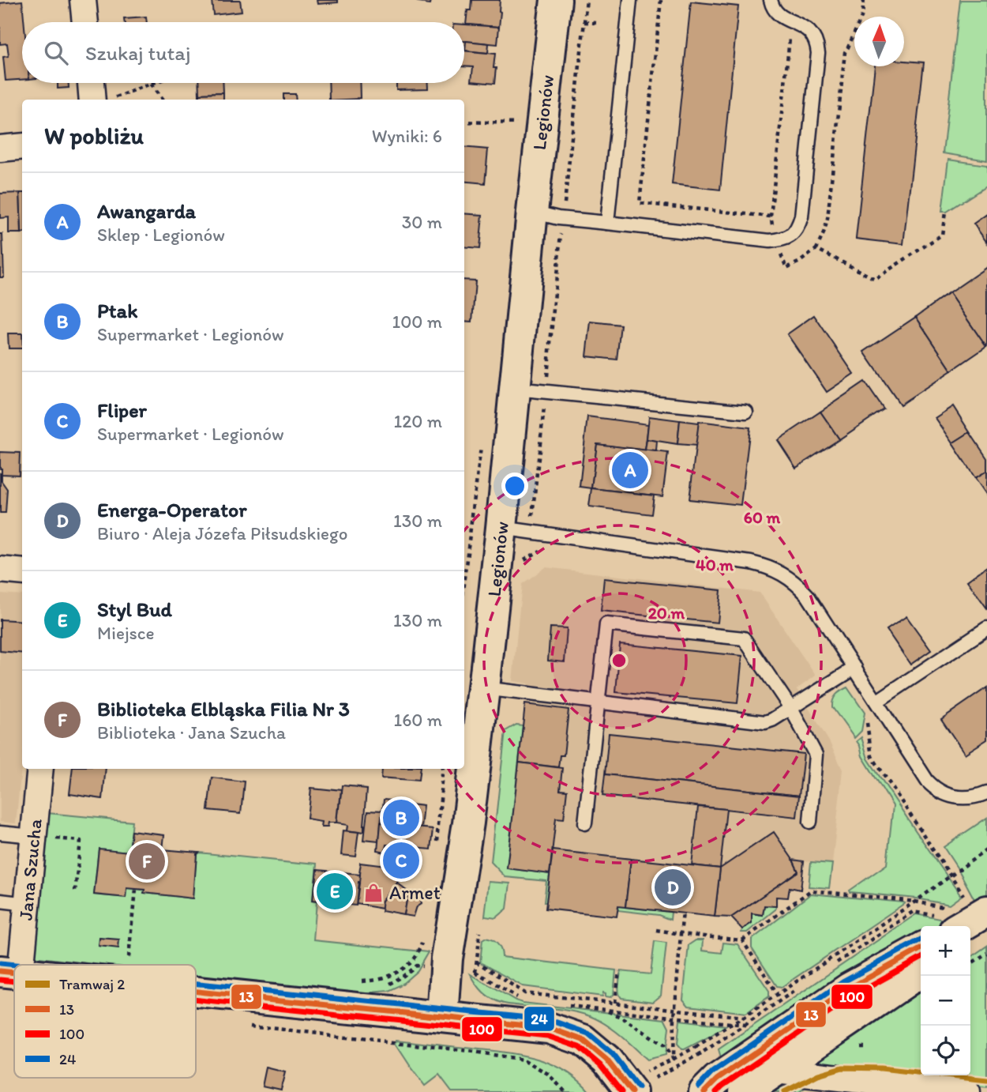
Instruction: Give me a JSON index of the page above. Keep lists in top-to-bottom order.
{
  "streets": {
    "main road": ["Legionów"],
    "street": ["Jana Szucha"]
  },
  "places": {
    "shop": ["Armet"]
  },
  "lines": [
    "transit line 24",
    "transit line 13",
    "transit line 100",
    "tram line 2"
  ],
  "legend": [
    "Tramwaj 2",
    "13",
    "100",
    "24"
  ],
  "north": "top",
  "page": {
    "search": "Szukaj tutaj",
    "heading": ["W pobliżu", "Wyniki: 6"],
    "list": [
      {
        "mark": "A",
        "name": "Awangarda",
        "note": "Sklep · Legionów",
        "value": "30 m"
      },
      {
        "mark": "B",
        "name": "Ptak",
        "note": "Supermarket · Legionów",
        "value": "100 m"
      },
      {
        "mark": "C",
        "name": "Fliper",
        "note": "Supermarket · Legionów",
        "value": "120 m"
      },
      {
        "mark": "D",
        "name": "Energa-Operator",
        "note": "Biuro · Aleja Józefa Piłsudskiego",
        "value": "130 m"
      },
      {
        "mark": "E",
        "name": "Styl Bud",
        "note": "Miejsce",
        "value": "130 m"
      },
      {
        "mark": "F",
        "name": "Biblioteka Elbląska Filia Nr 3",
        "note": "Biblioteka · Jana Szucha",
        "value": "160 m"
      }
    ],
    "pins": [
      "A",
      "B",
      "C",
      "F",
      "D",
      "E"
    ],
    "map_buttons": ["+", "−"]
  },
  "rings": ["60 m", "40 m", "20 m"]
}
